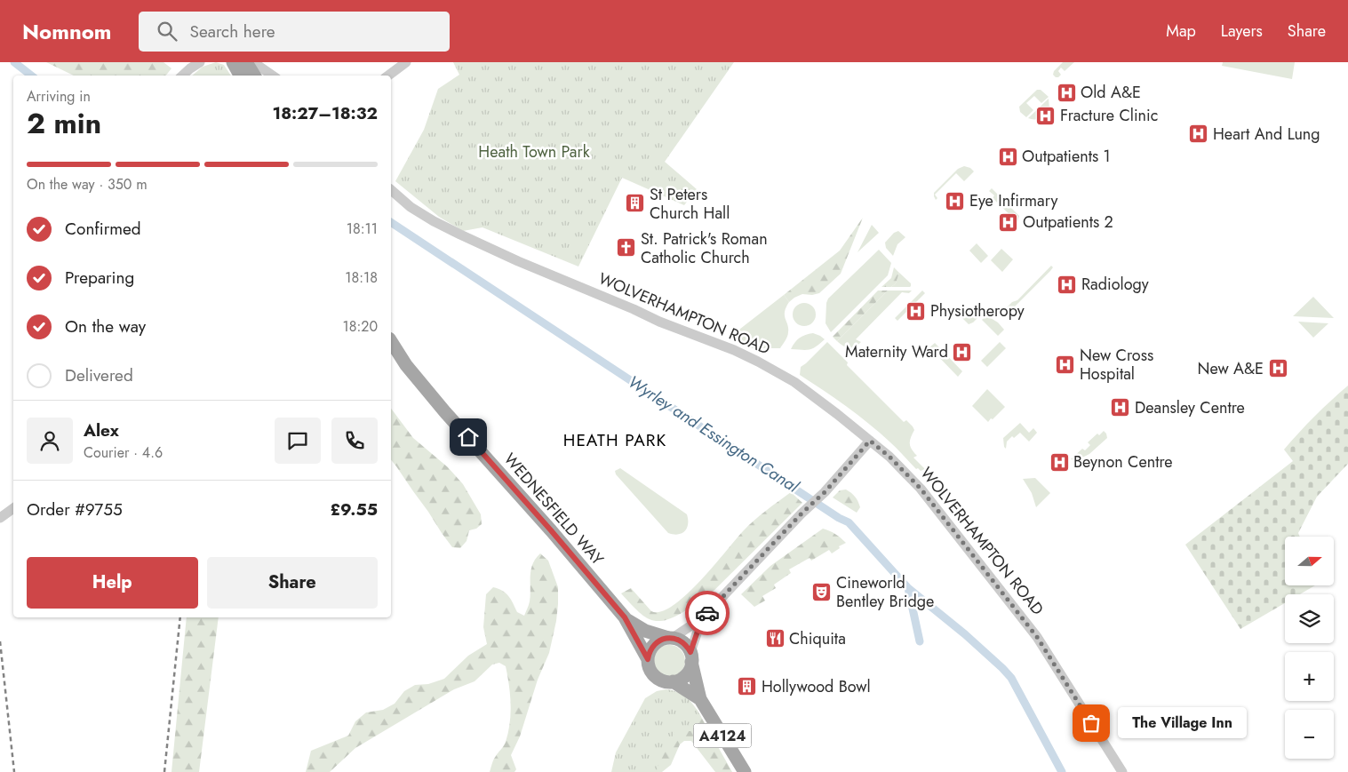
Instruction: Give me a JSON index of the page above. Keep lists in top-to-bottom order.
{
  "streets": {
    "main road": ["WEDNESFIELD WAY", "A4124"],
    "street": ["WOLVERHAMPTON ROAD"]
  },
  "crossings": [
    ["WEDNESFIELD WAY", "A4124"]
  ],
  "districts": ["HEATH PARK"],
  "water": ["Wyrley and Essington Canal"],
  "parks": ["Heath Town Park"],
  "places": {
    "hospital": [
      "Old A&E",
      "Fracture Clinic",
      "Heart And Lung",
      "Outpatients 1",
      "Eye Infirmary",
      "Outpatients 2",
      "Radiology",
      "Physiotheropy",
      "Maternity Ward",
      "New Cross Hospital",
      "New A&E",
      "Deansley Centre",
      "Beynon Centre"
    ],
    "building": ["St Peters Church Hall", "Hollywood Bowl"],
    "church": ["St. Patrick's Roman Catholic Church"],
    "theatre": ["Cineworld Bentley Bridge"],
    "restaurant": ["Chiquita"],
    "other": ["The Village Inn"]
  },
  "north": "right",
  "page": {
    "header": "Nomnom",
    "search": "Search here",
    "nav": ["Map", "Layers", "Share"],
    "heading": ["2 min", "Arriving in", "18:27–18:32"],
    "panel": [
      "Alex",
      "Courier · 4.6",
      "Order #9755",
      "£9.55"
    ],
    "bar": "On the way · 350 m",
    "list": [
      ["Confirmed", "18:11"],
      ["Preparing", "18:18"],
      ["On the way", "18:20"],
      "Delivered"
    ],
    "map_buttons": ["+", "−"],
    "buttons": ["Help", "Share"],
    "bubble": "The Village Inn"
  }
}
